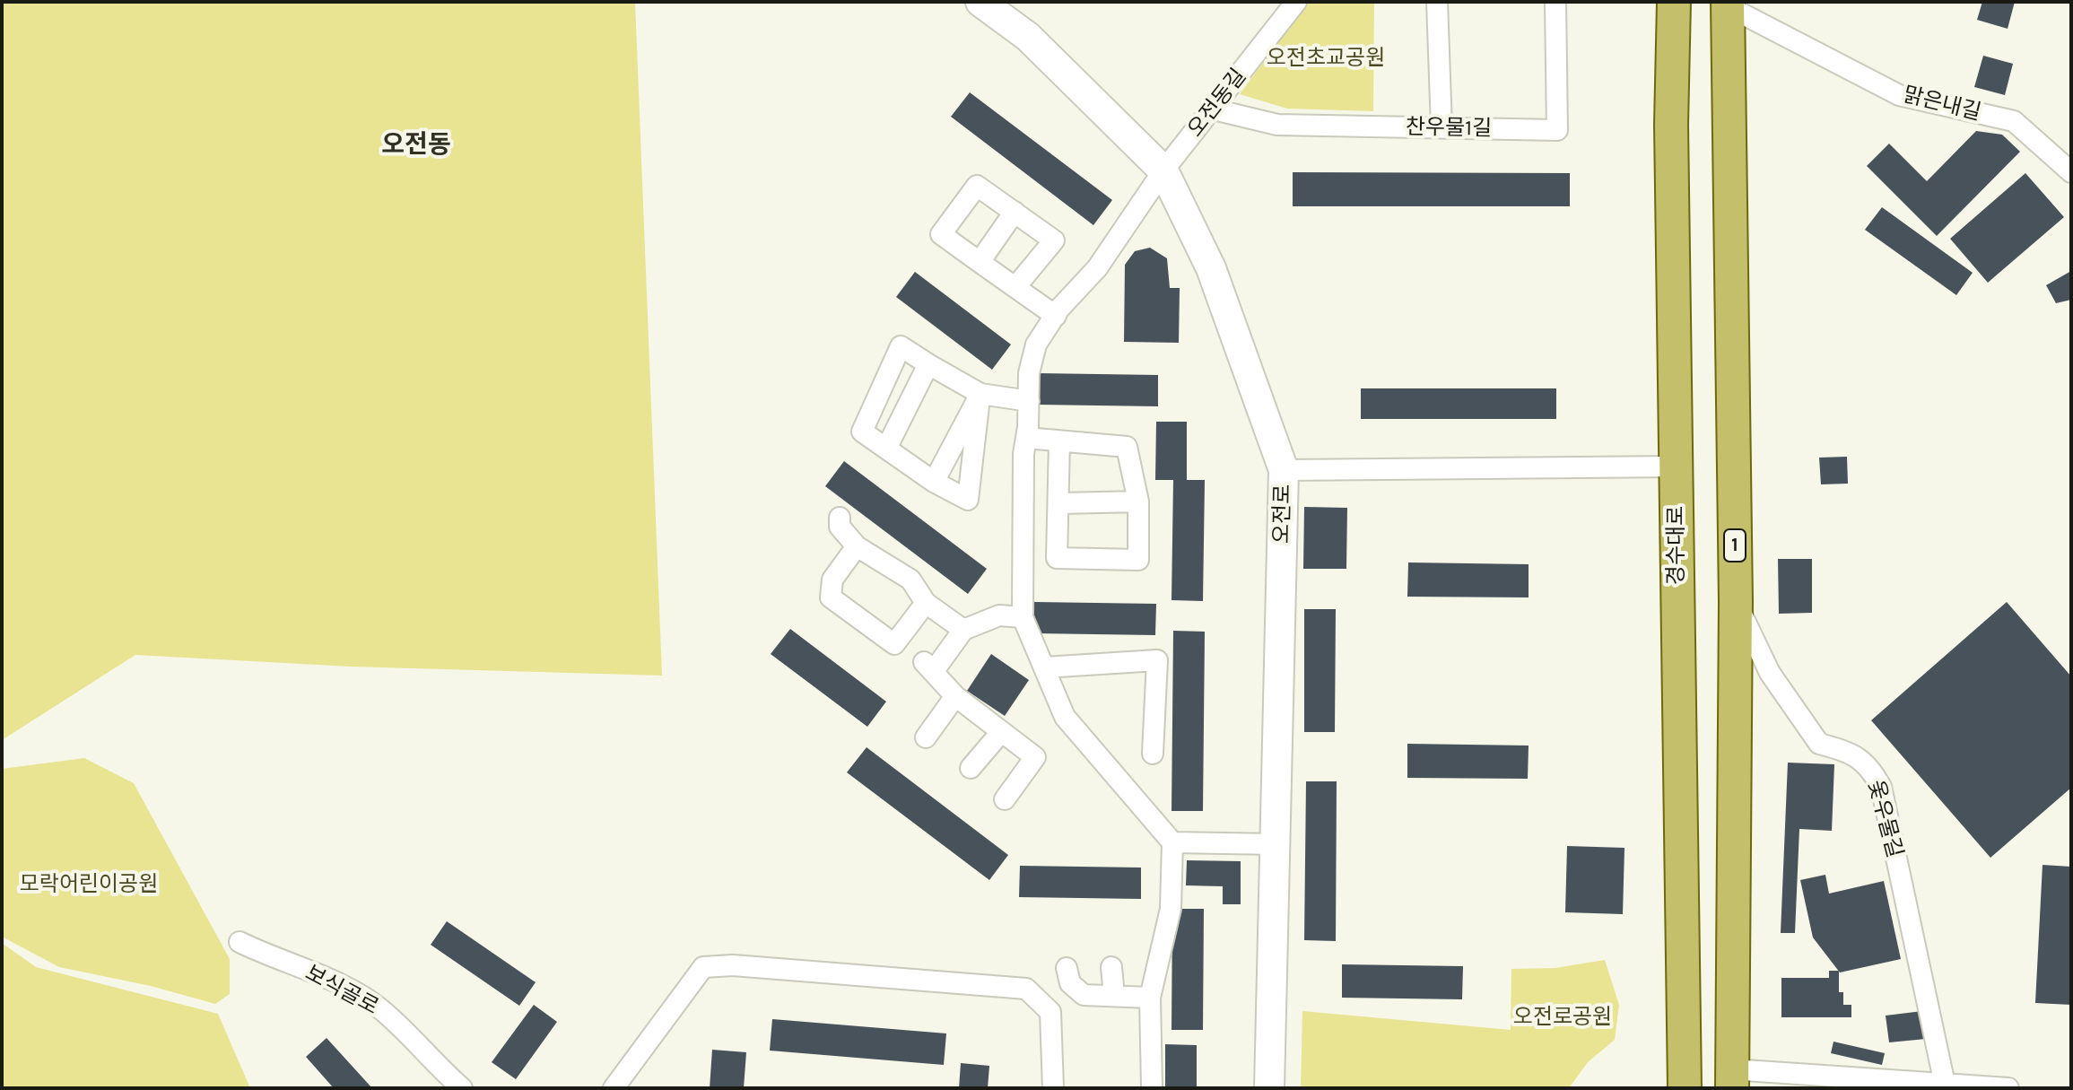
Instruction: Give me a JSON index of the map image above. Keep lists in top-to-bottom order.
{
  "streets": {
    "main road": ["경수대로", "1"],
    "street": [
      "오전동길",
      "맑은내길",
      "찬우물1길",
      "오전로",
      "옻우물길",
      "보식골로"
    ]
  },
  "crossings": [
    ["오전동길", "찬우물1길"],
    ["오전동길", "오전로"],
    ["맑은내길", "1"],
    ["1", "옻우물길"]
  ],
  "districts": ["오전동"],
  "parks": ["오전초교공원", "모락어린이공원", "오전로공원"]
}
